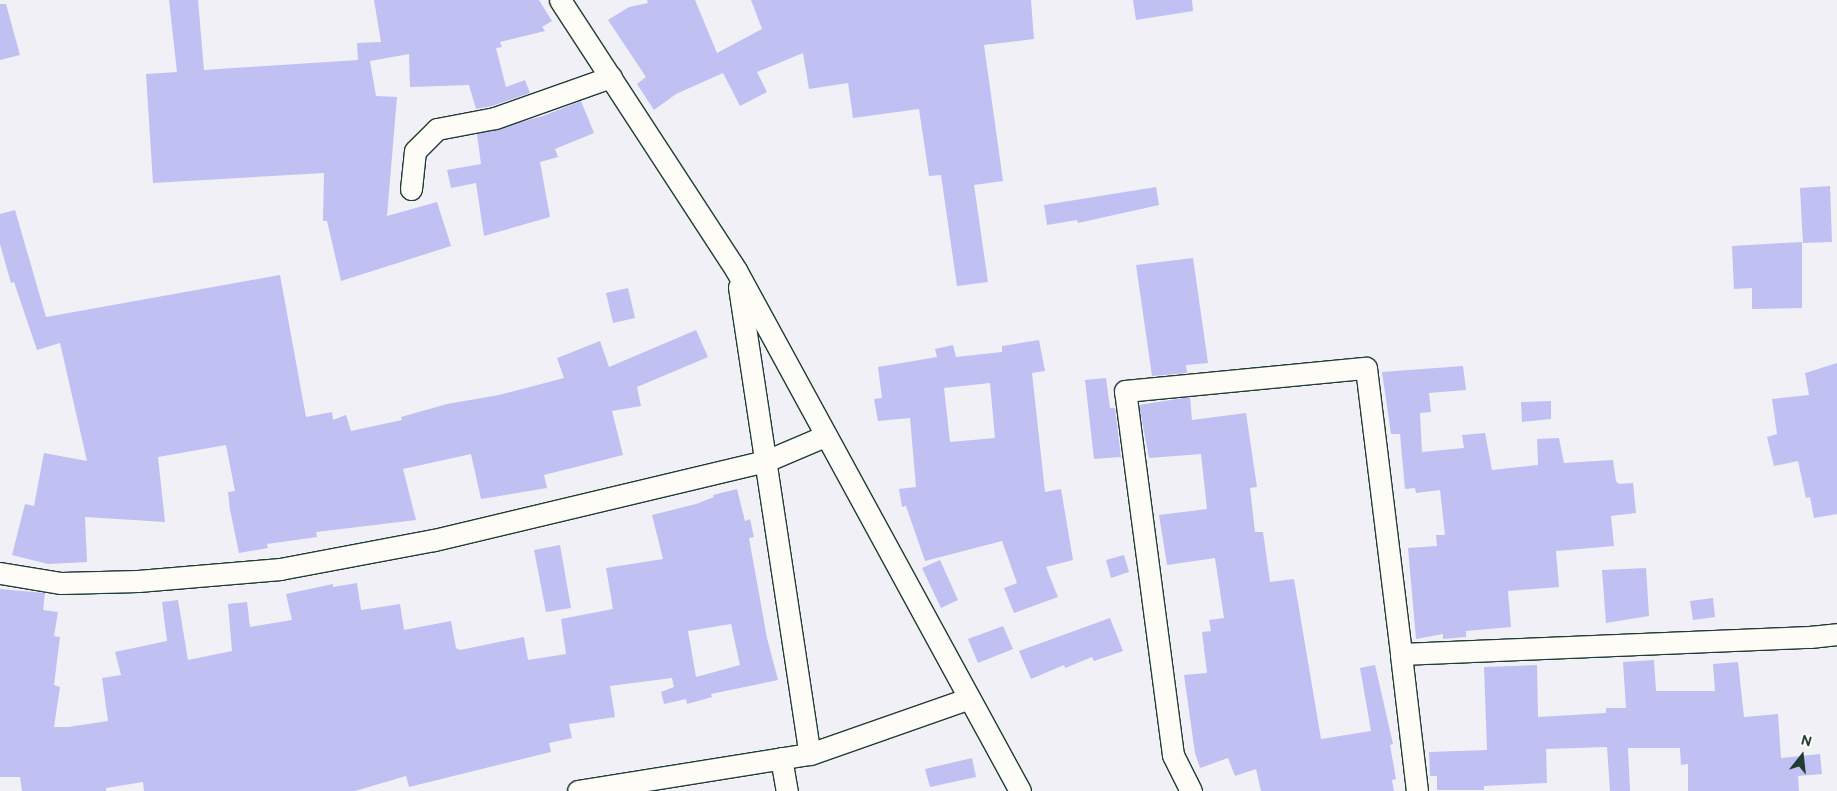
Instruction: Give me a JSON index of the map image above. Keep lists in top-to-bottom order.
{
  "north": "top"
}
